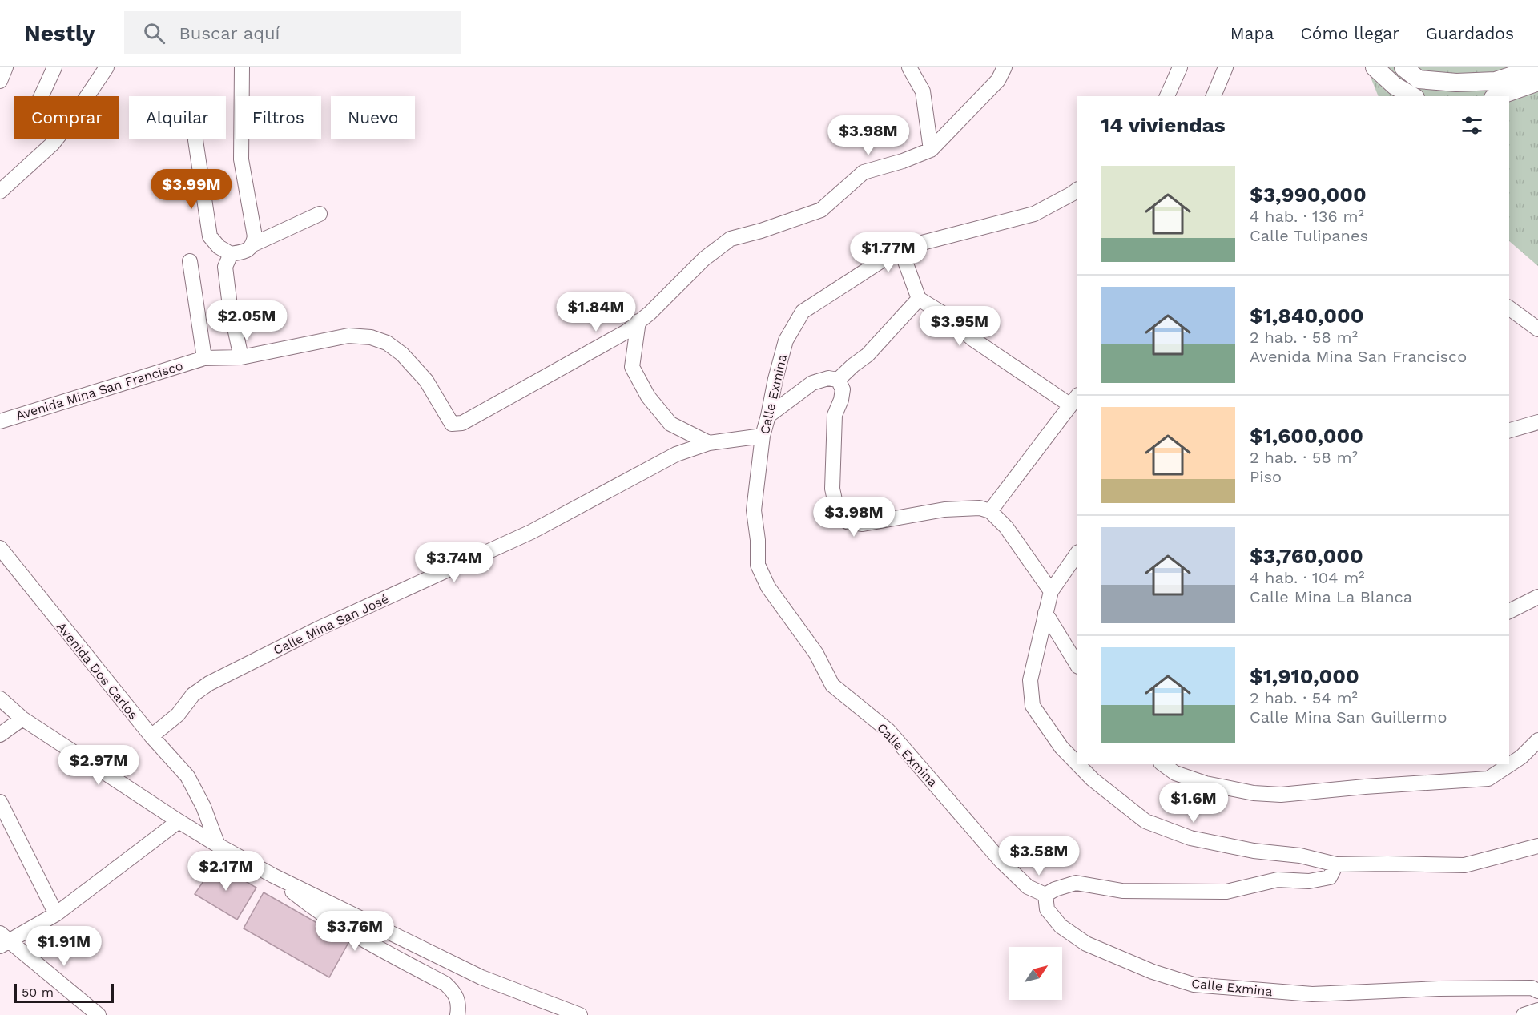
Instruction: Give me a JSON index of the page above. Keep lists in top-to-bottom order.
{
  "streets": {
    "street": [
      "Avenida Mina San Francisco",
      "Calle Exmina",
      "Calle Mina San José",
      "Avenida Dos Carlos"
    ]
  },
  "crossings": [
    ["Calle Exmina", "Calle Mina San José"],
    ["Calle Mina San José", "Avenida Dos Carlos"]
  ],
  "scale_bar": "50 m",
  "north": "top right",
  "page": {
    "header": "Nestly",
    "search": "Buscar aquí",
    "nav": ["Mapa", "Cómo llegar", "Guardados"],
    "chip": [
      "Comprar",
      "Alquilar",
      "Filtros",
      "Nuevo"
    ],
    "heading": "14 viviendas",
    "price": [
      "$3.98M",
      "$3.99M",
      "$1.77M",
      "$1.84M",
      "$2.05M",
      "$3.95M",
      "$3.98M",
      "$3.74M",
      "$2.97M",
      "$1.6M",
      "$3.58M",
      "$2.17M",
      "$3.76M",
      "$1.91M"
    ],
    "list": [
      {
        "name": "$3,990,000",
        "note": "4 hab. · 136 m² · Calle Tulipanes"
      },
      {
        "name": "$1,840,000",
        "note": "2 hab. · 58 m² · Avenida Mina San Francisco"
      },
      {
        "name": "$1,600,000",
        "note": "2 hab. · 58 m² · Piso"
      },
      {
        "name": "$3,760,000",
        "note": "4 hab. · 104 m² · Calle Mina La Blanca"
      },
      {
        "name": "$1,910,000",
        "note": "2 hab. · 54 m² · Calle Mina San Guillermo"
      }
    ],
    "scale": "50 m"
  }
}
